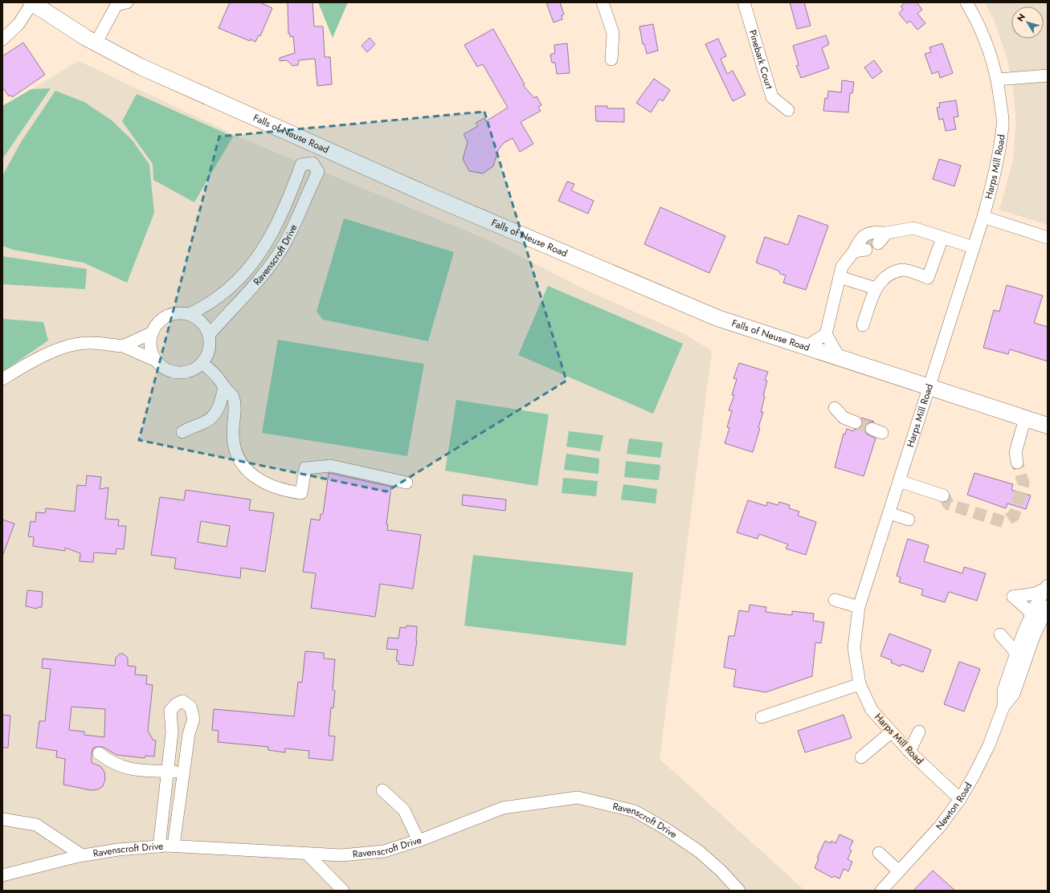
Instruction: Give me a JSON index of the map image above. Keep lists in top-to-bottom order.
{
  "streets": {
    "main road": ["Falls of Neuse Road"],
    "street": [
      "Pinebark Court",
      "Harps Mill Road",
      "Ravenscroft Drive",
      "Newton Road"
    ]
  },
  "crossings": [
    ["Falls of Neuse Road", "Harps Mill Road"],
    ["Harps Mill Road", "Newton Road"]
  ],
  "north": "top left"
}
